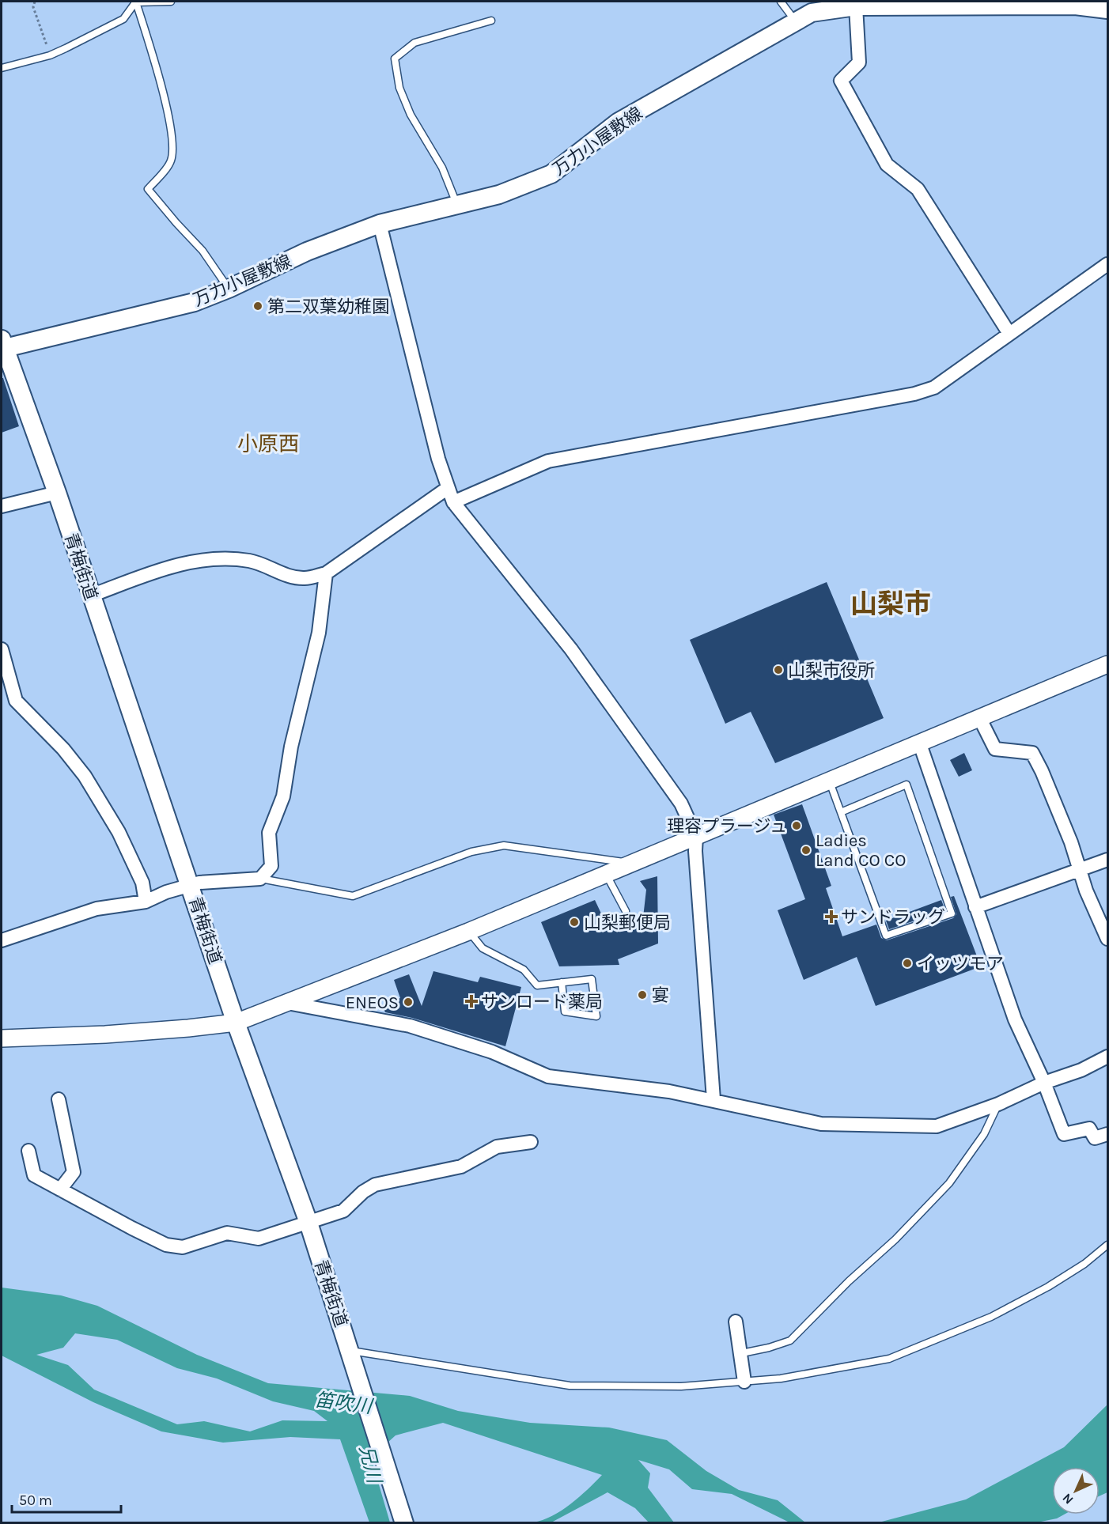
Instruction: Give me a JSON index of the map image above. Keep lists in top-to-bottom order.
{
  "streets": {
    "main road": ["万力小屋敷線", "青梅街道"]
  },
  "crossings": [
    ["万力小屋敷線", "青梅街道"]
  ],
  "districts": ["小原西", "山梨市"],
  "water": ["笛吹川", "兄川"],
  "places": {
    "other": [
      "第二双葉幼稚園",
      "山梨市役所",
      "理容プラージュ",
      "Ladies Land CO CO",
      "山梨郵便局",
      "イッツモア",
      "宴",
      "ENEOS"
    ],
    "health": ["サンドラッグ", "サンロード薬局"]
  },
  "scale_bar": "50 m",
  "north": "bottom left"
}
